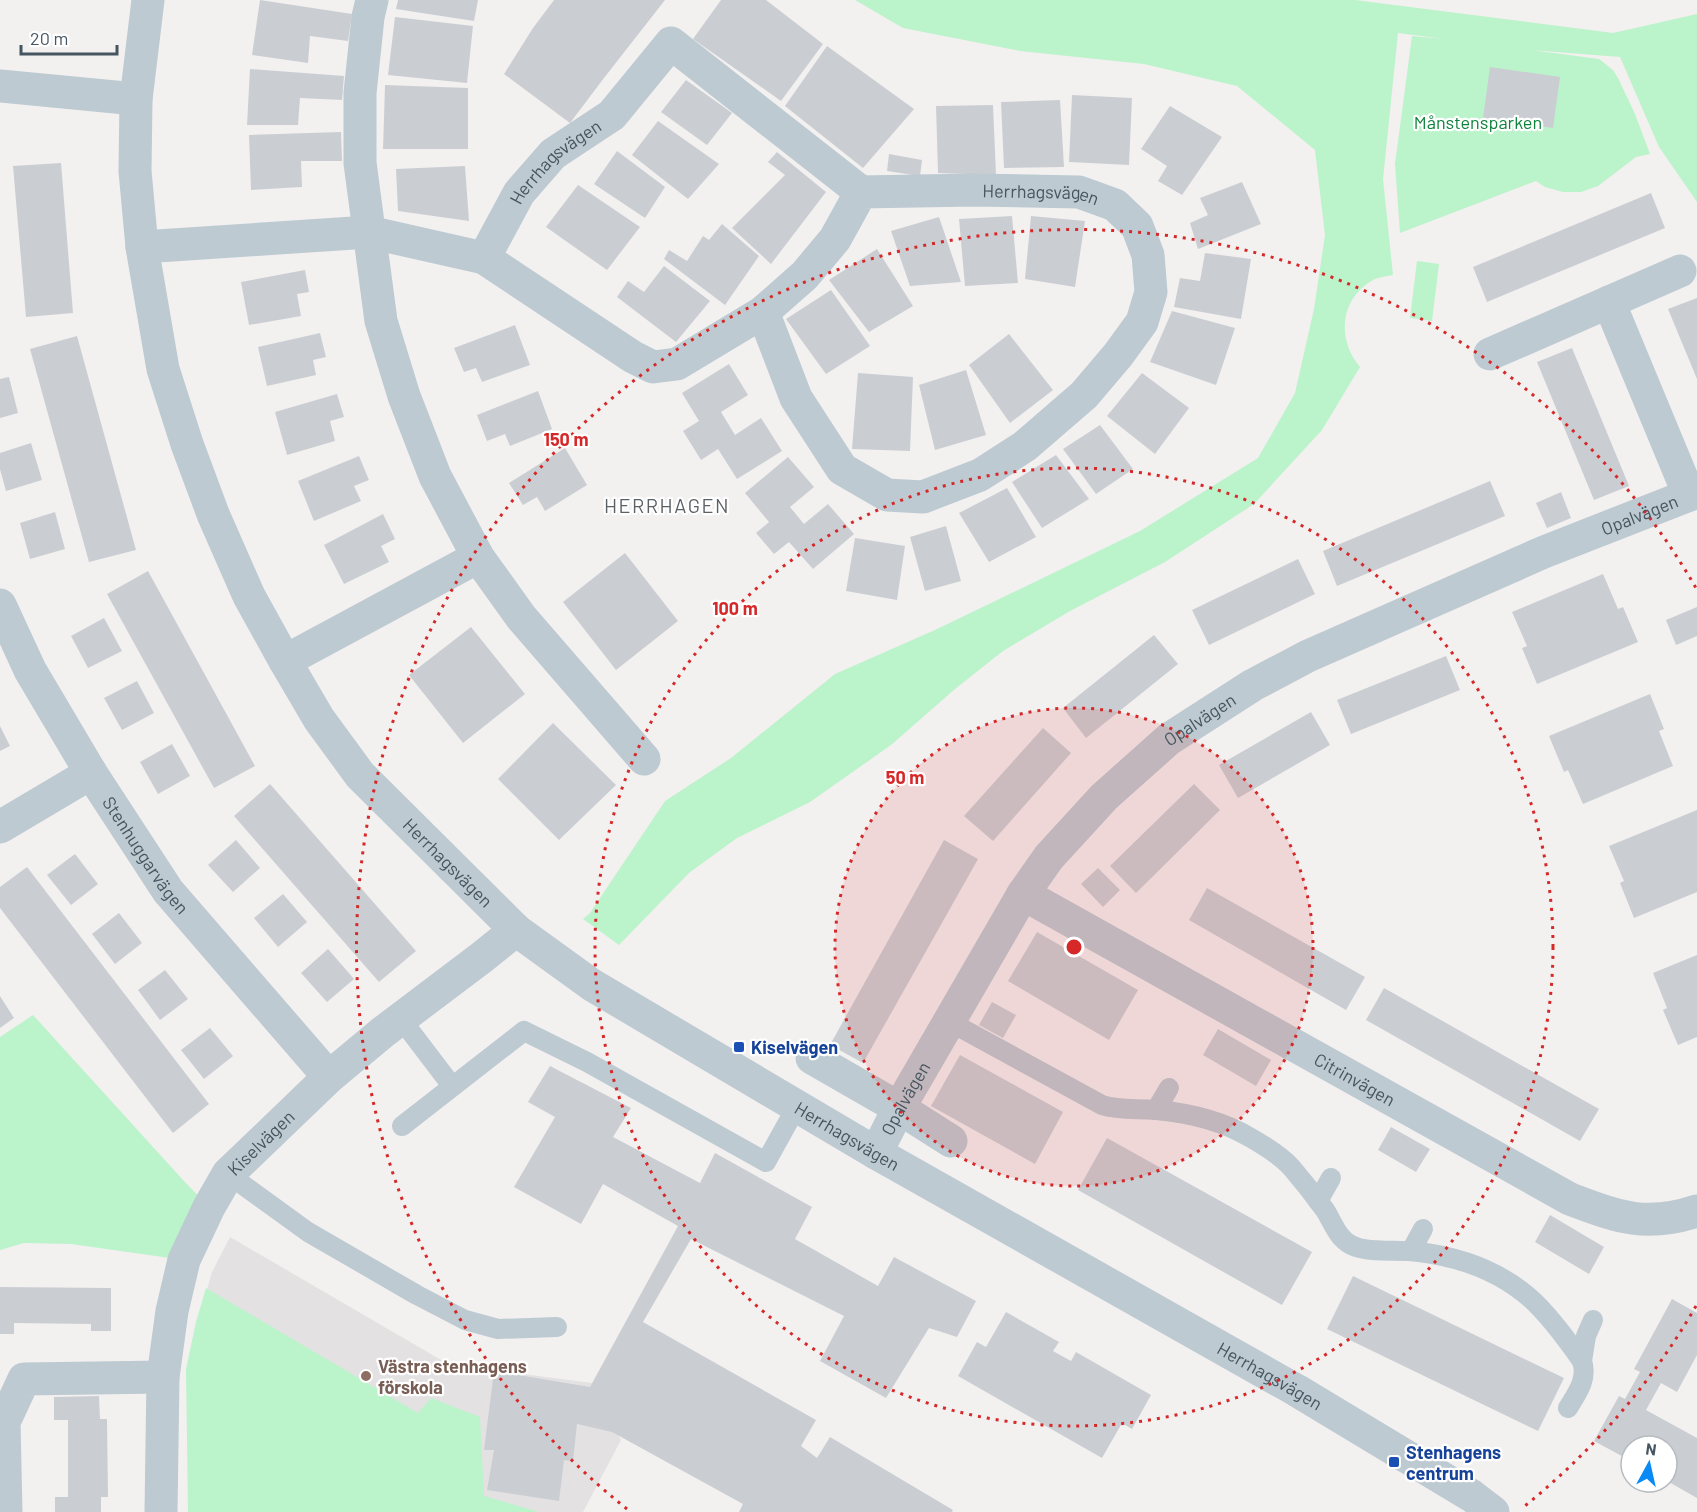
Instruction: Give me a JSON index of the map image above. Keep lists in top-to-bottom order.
{
  "streets": {
    "street": [
      "Herrhagsvägen",
      "Opalvägen",
      "Stenhuggarvägen",
      "Citrinvägen",
      "Kiselvägen"
    ]
  },
  "crossings": [
    ["Herrhagsvägen", "Opalvägen"],
    ["Herrhagsvägen", "Kiselvägen"],
    ["Opalvägen", "Citrinvägen"],
    ["Stenhuggarvägen", "Kiselvägen"]
  ],
  "districts": ["HERRHAGEN"],
  "parks": ["Månstensparken"],
  "places": {
    "transit": ["Kiselvägen", "Stenhagens centrum"],
    "other": ["Västra stenhagens förskola"]
  },
  "scale_bar": "20 m",
  "north": "top",
  "rings": ["150 m", "100 m", "50 m"]
}
